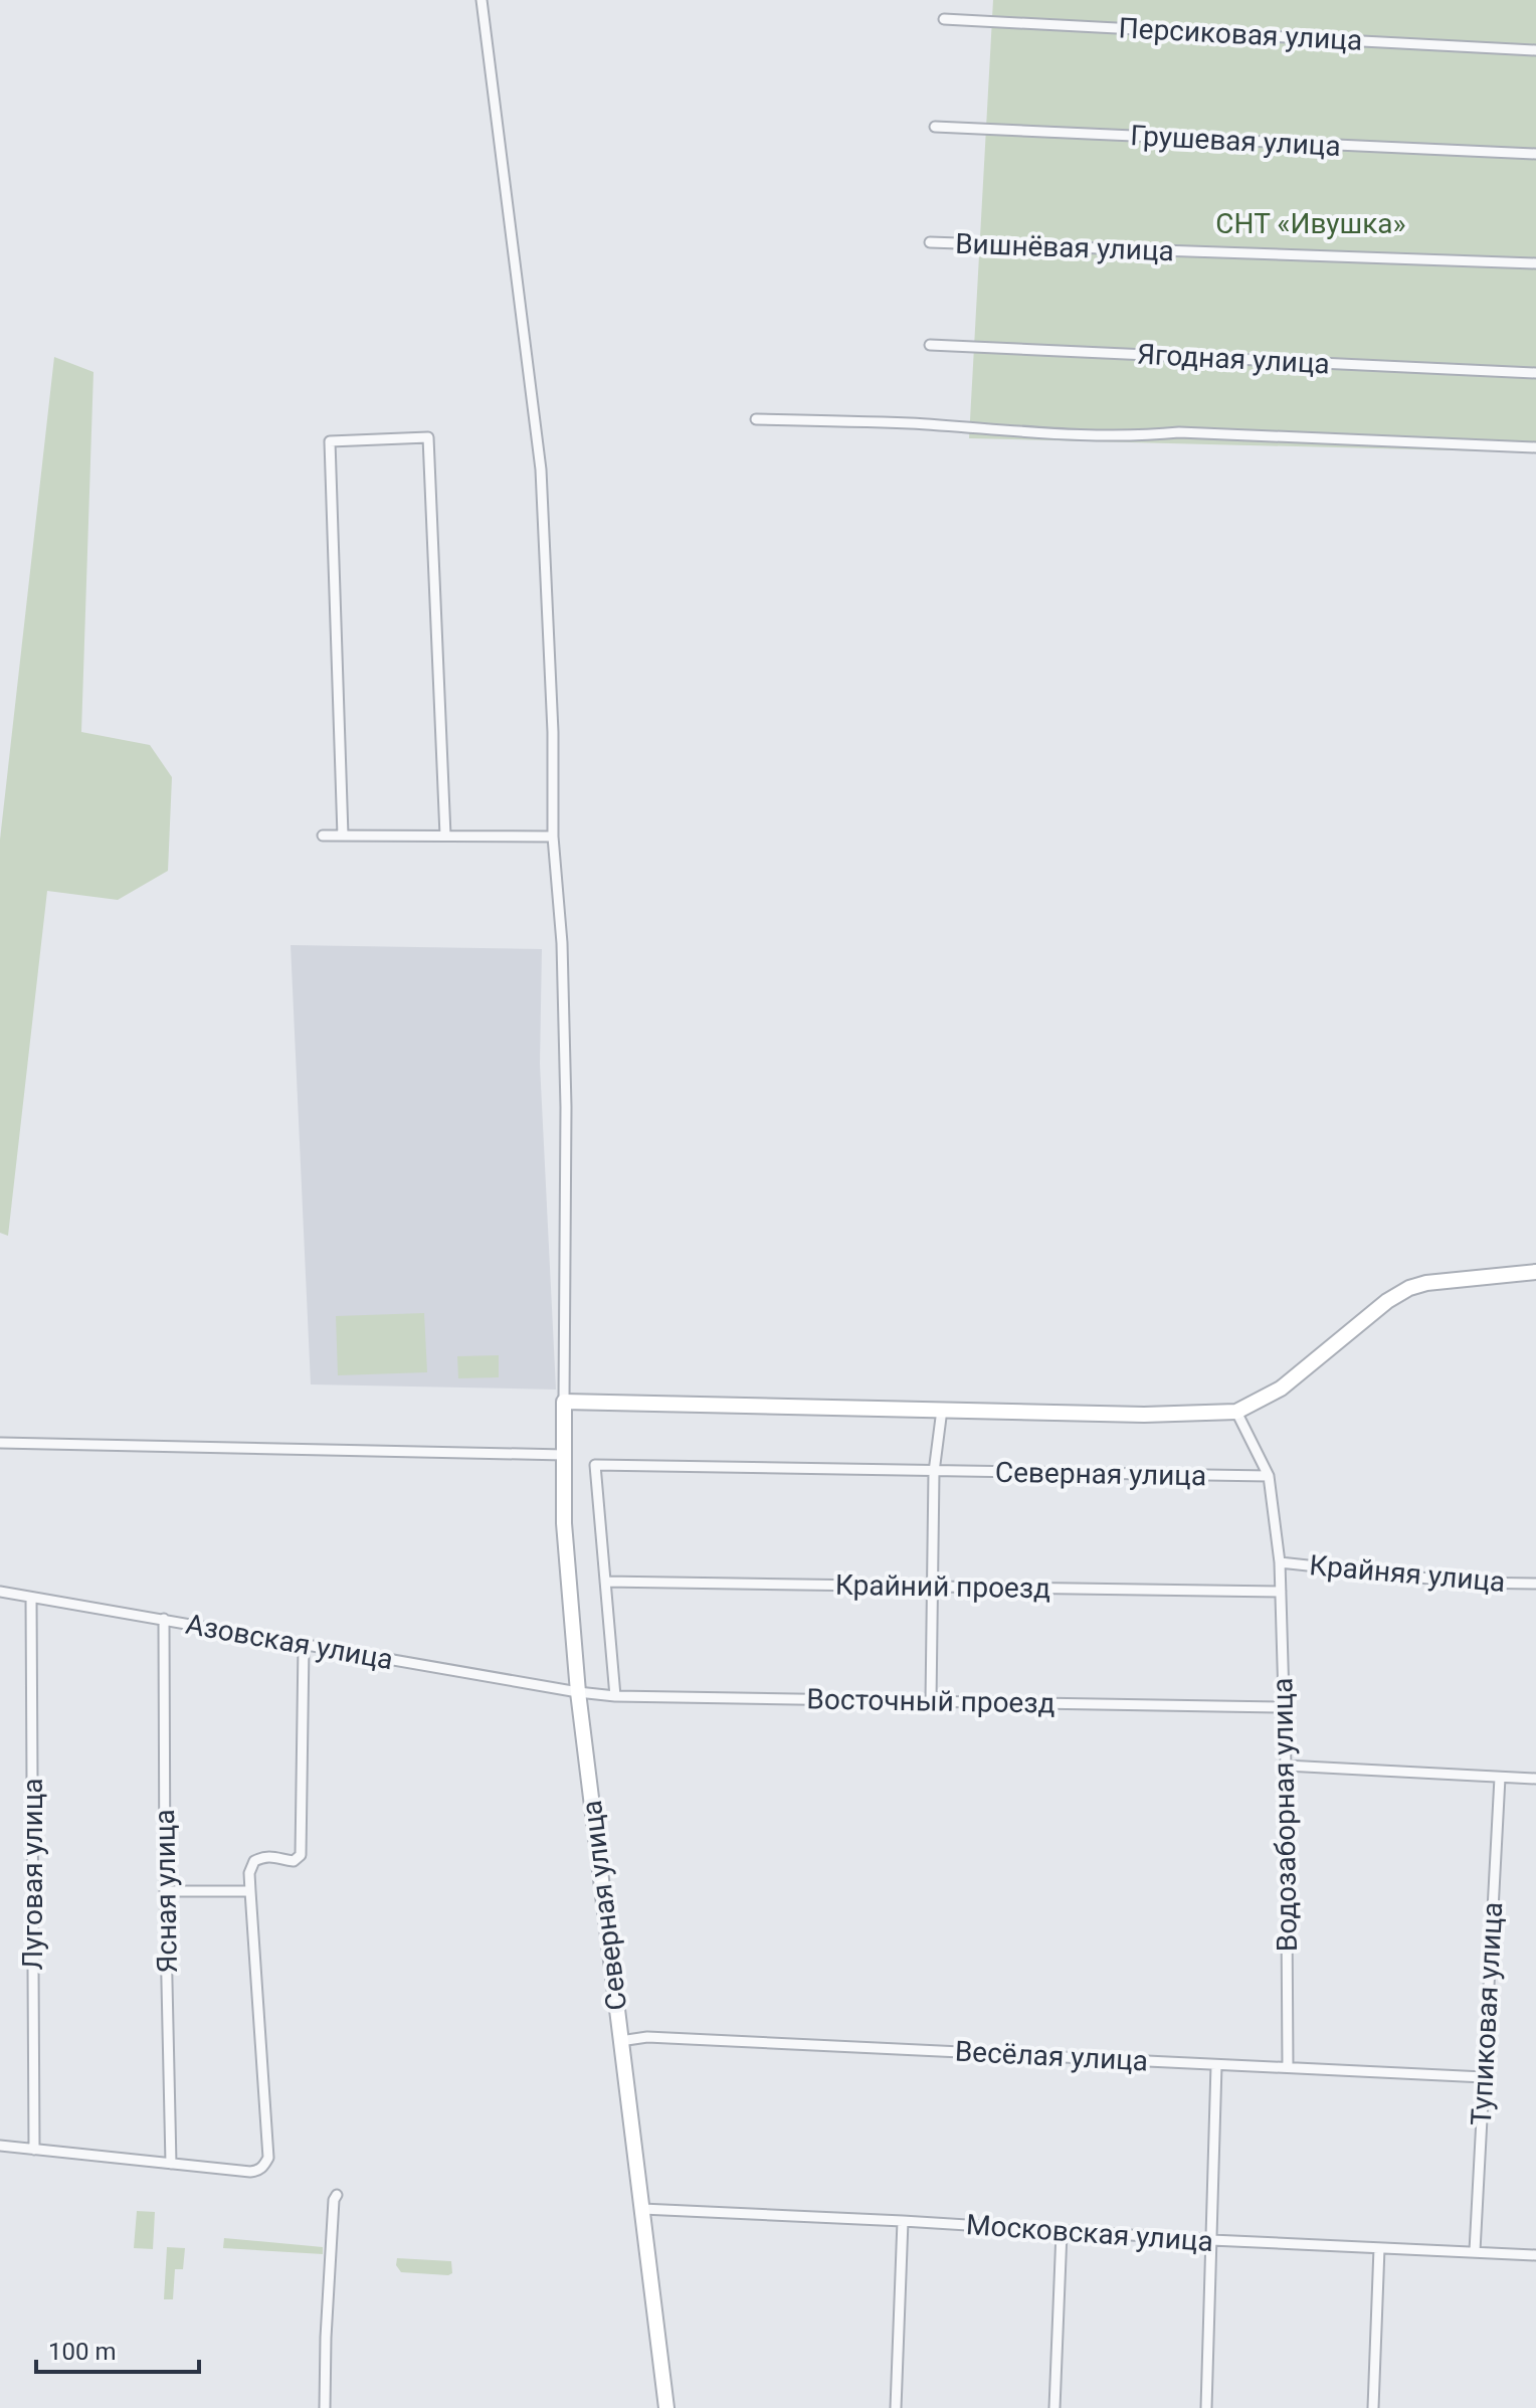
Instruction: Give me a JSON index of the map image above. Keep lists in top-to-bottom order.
{
  "streets": {
    "street": [
      "Персиковая улица",
      "Грушевая улица",
      "Вишнёвая улица",
      "Ягодная улица",
      "Северная улица",
      "Крайняя улица",
      "Крайний проезд",
      "Азовская улица",
      "Восточный проезд",
      "Водозаборная улица",
      "Луговая улица",
      "Ясная улица",
      "Тупиковая улица",
      "Весёлая улица",
      "Московская улица"
    ]
  },
  "crossings": [
    ["Северная улица", "Крайний проезд"],
    ["Северная улица", "Азовская улица"],
    ["Северная улица", "Восточный проезд"],
    ["Северная улица", "Водозаборная улица"],
    ["Северная улица", "Весёлая улица"],
    ["Северная улица", "Московская улица"],
    ["Крайняя улица", "Водозаборная улица"],
    ["Крайний проезд", "Водозаборная улица"],
    ["Азовская улица", "Восточный проезд"],
    ["Азовская улица", "Луговая улица"],
    ["Азовская улица", "Ясная улица"],
    ["Восточный проезд", "Водозаборная улица"],
    ["Водозаборная улица", "Весёлая улица"],
    ["Тупиковая улица", "Весёлая улица"],
    ["Тупиковая улица", "Московская улица"]
  ],
  "parks": ["СНТ «Ивушка»"],
  "scale_bar": "100 m"
}
